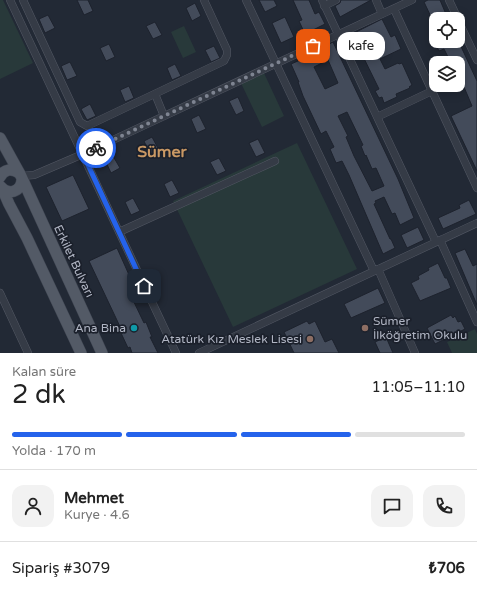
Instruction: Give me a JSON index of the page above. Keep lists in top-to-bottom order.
{
  "streets": {
    "main road": ["Erkilet Bulvarı"]
  },
  "districts": ["Sümer"],
  "places": [
    "kafe",
    "Ana Bina",
    "Sümer İlköğretim Okulu",
    "Atatürk Kız Meslek Lisesi"
  ],
  "page": {
    "bubble": "kafe",
    "heading": ["2 dk", "Kalan süre", "11:05–11:10"],
    "panel": [
      "Mehmet",
      "Kurye · 4.6",
      "Sipariş #3079",
      "₺706"
    ],
    "bar": "Yolda · 170 m"
  }
}
